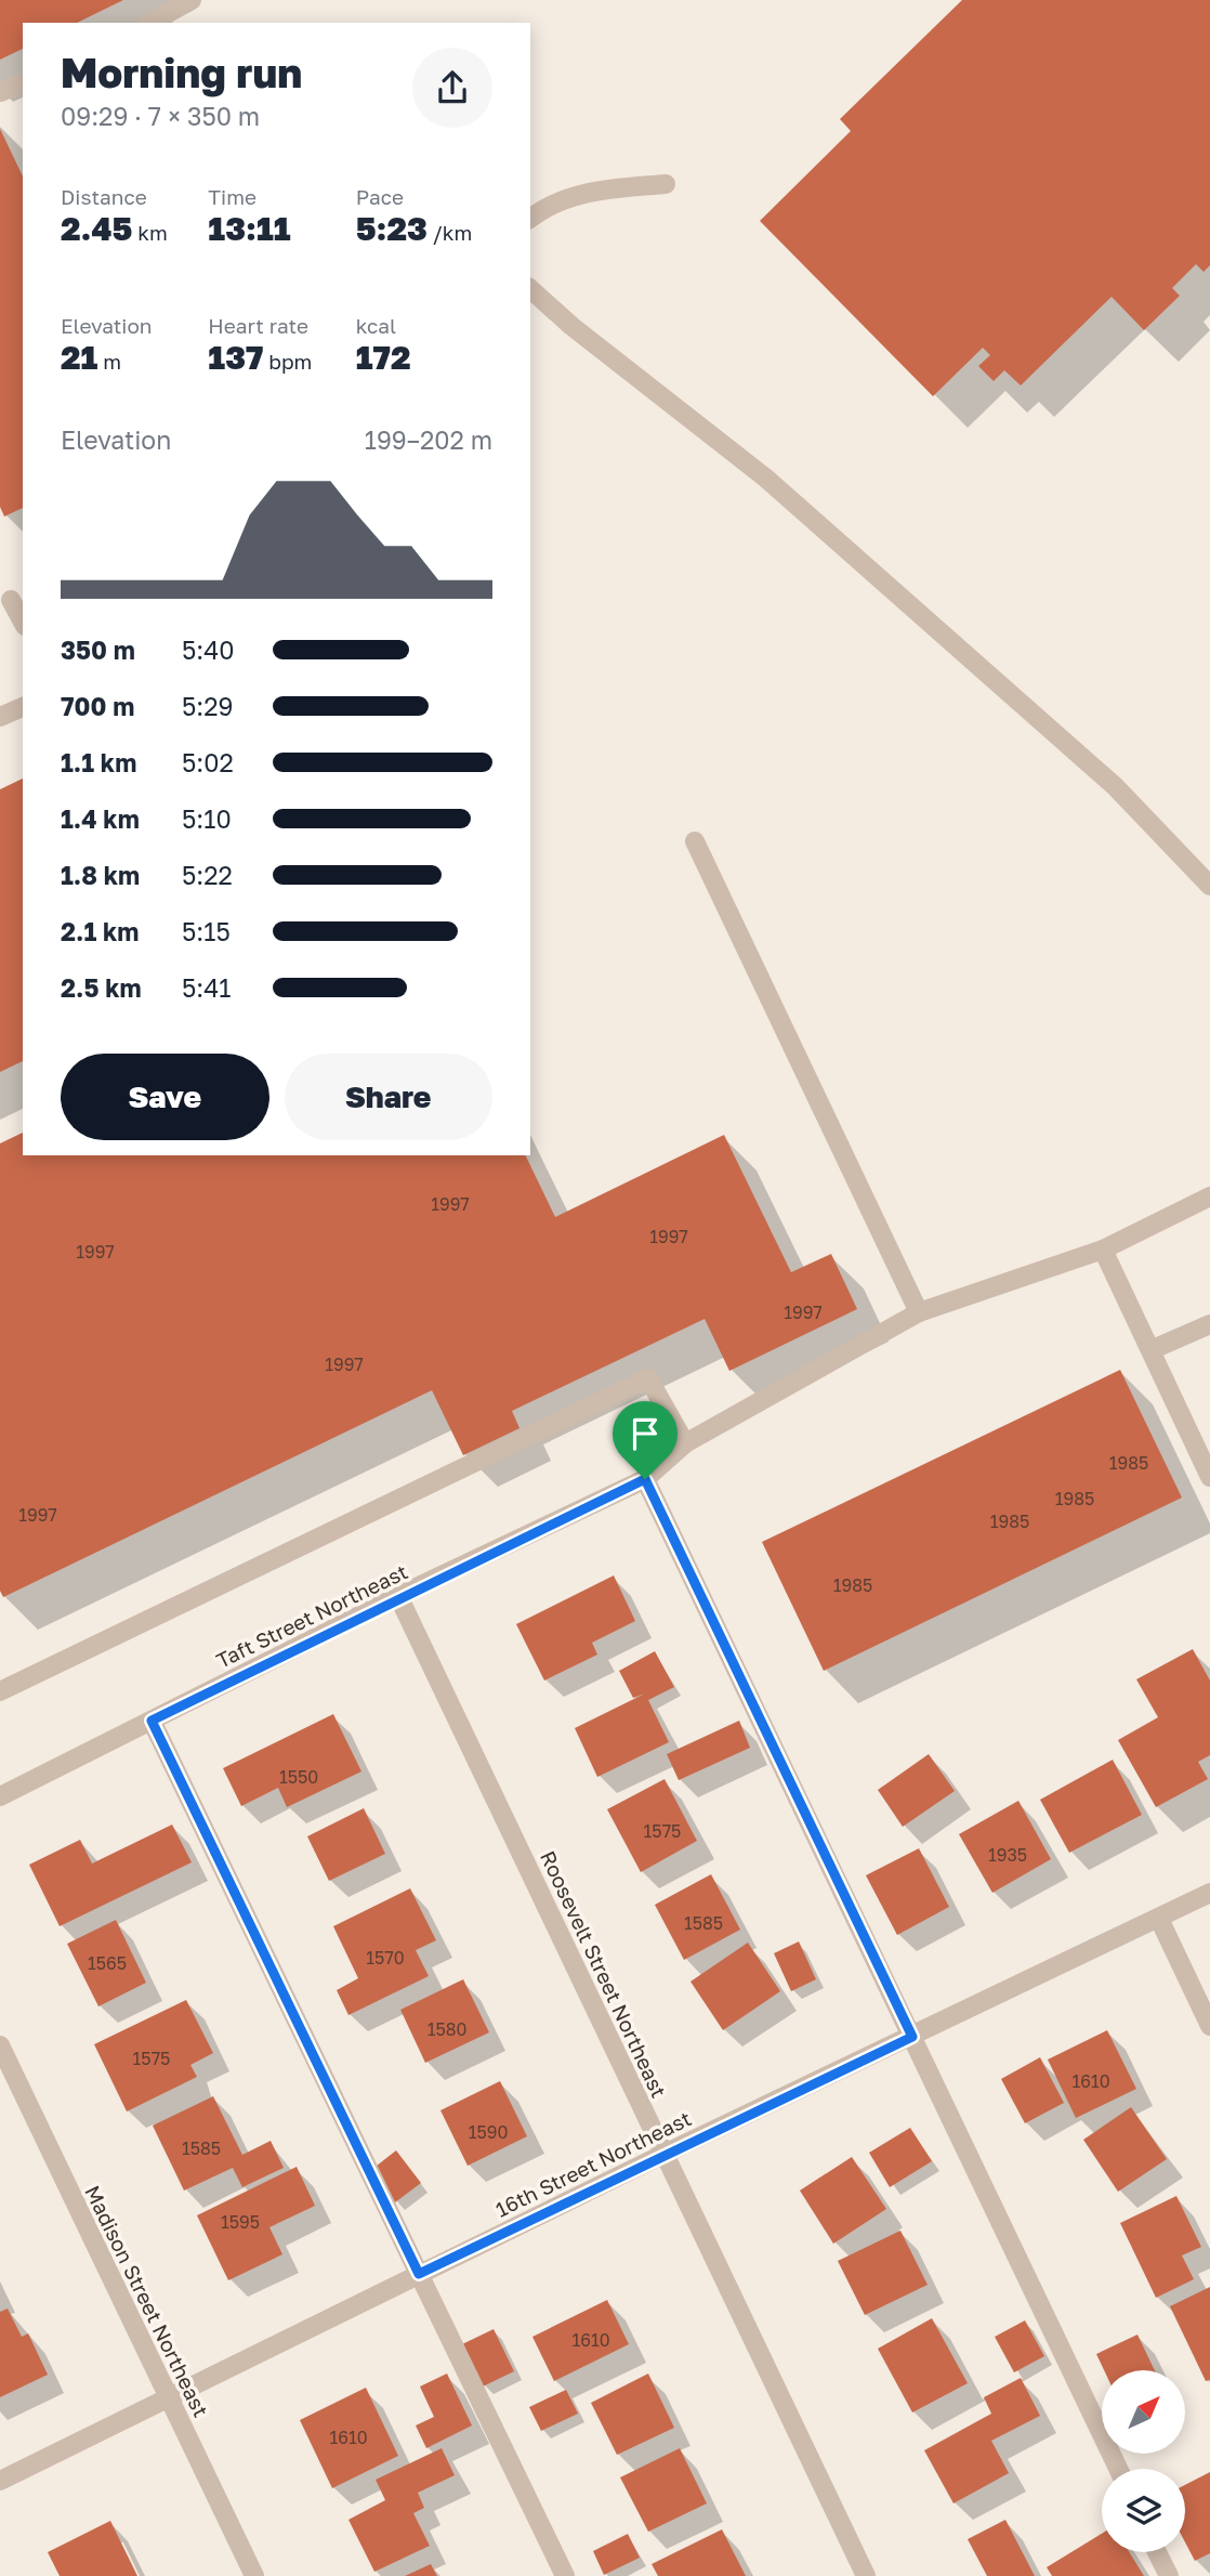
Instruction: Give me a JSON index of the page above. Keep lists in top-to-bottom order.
{
  "streets": {
    "street": [
      "Taft Street Northeast",
      "Roosevelt Street Northeast",
      "16th Street Northeast",
      "Madison Street Northeast"
    ]
  },
  "crossings": [
    ["Taft Street Northeast", "Roosevelt Street Northeast"],
    ["Roosevelt Street Northeast", "16th Street Northeast"],
    ["16th Street Northeast", "Madison Street Northeast"]
  ],
  "house_numbers": [
    "1997",
    "1997",
    "1997",
    "1997",
    "1997",
    "1985",
    "1985",
    "1997",
    "1985",
    "1985",
    "1550",
    "1575",
    "1935",
    "1585",
    "1570",
    "1565",
    "1580",
    "1575",
    "1610",
    "1590",
    "1585",
    "1595",
    "1610",
    "1610"
  ],
  "north": "top right",
  "page": {
    "heading": ["Morning run", "09:29 · 7 × 350 m"],
    "stats": [
      ["Distance", "2.45 km"],
      ["Time", "13:11"],
      ["Pace", "5:23 /km"],
      ["Elevation", "21 m"],
      ["Heart rate", "137 bpm"],
      ["kcal", "172"]
    ],
    "chart": ["Elevation", "199–202 m"],
    "list": [
      {
        "name": "350 m",
        "note": "5:40"
      },
      {
        "name": "700 m",
        "note": "5:29"
      },
      {
        "name": "1.1 km",
        "note": "5:02"
      },
      {
        "name": "1.4 km",
        "note": "5:10"
      },
      {
        "name": "1.8 km",
        "note": "5:22"
      },
      {
        "name": "2.1 km",
        "note": "5:15"
      },
      {
        "name": "2.5 km",
        "note": "5:41"
      }
    ],
    "buttons": ["Save", "Share"]
  }
}
